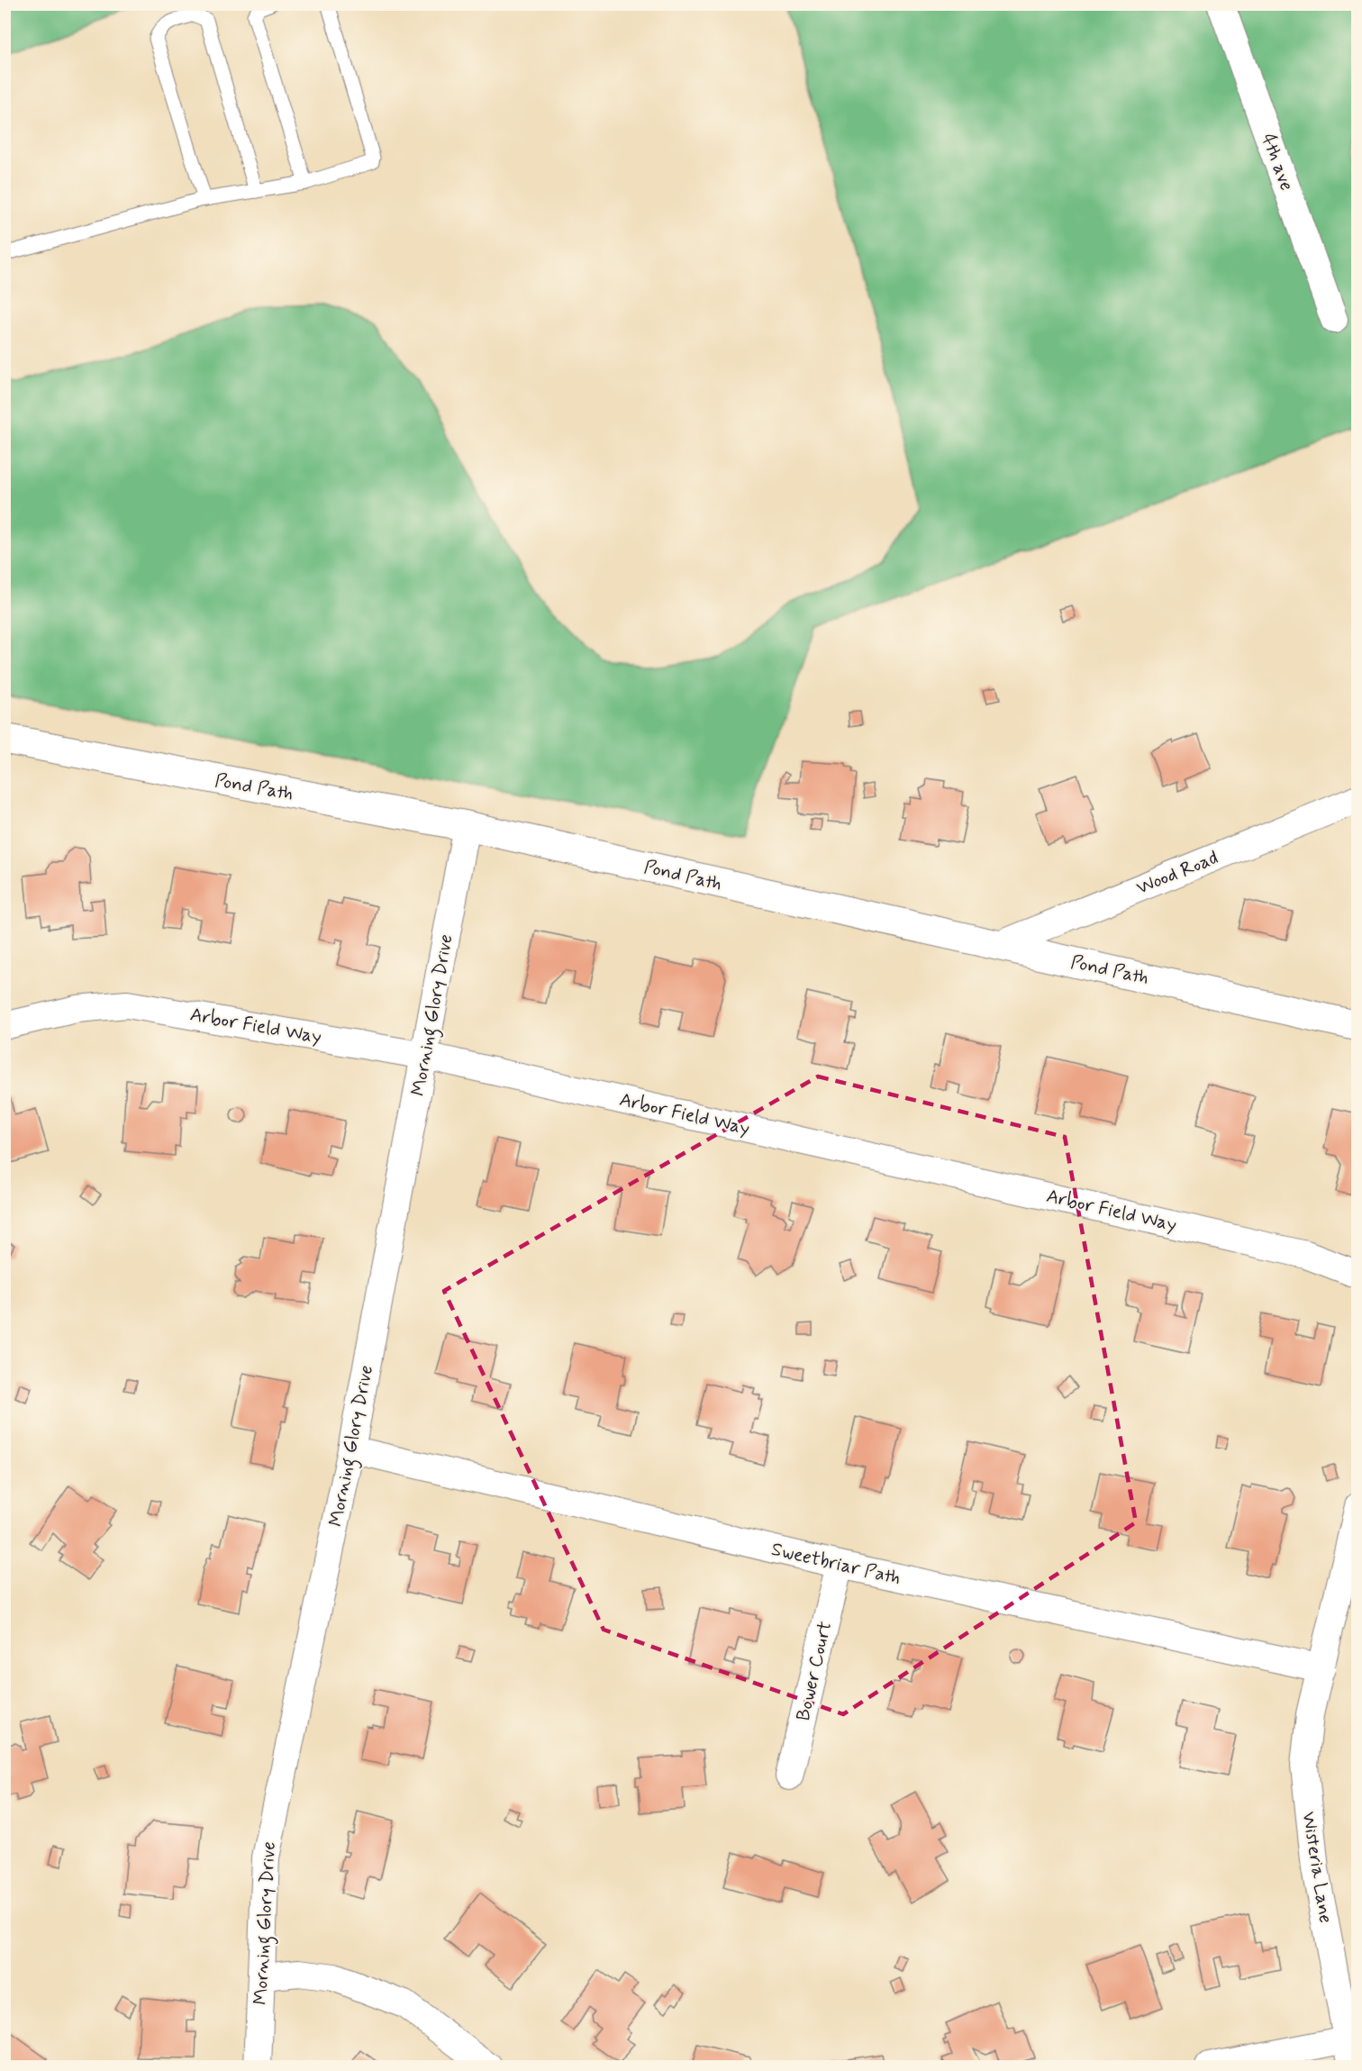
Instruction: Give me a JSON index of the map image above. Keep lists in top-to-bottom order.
{
  "streets": {
    "street": [
      "4th ave",
      "Pond Path",
      "Wood Road",
      "Morning Glory Drive",
      "Arbor Field Way",
      "Sweetbriar Path",
      "Bower Court",
      "Wisteria Lane"
    ]
  },
  "crossings": [
    ["Pond Path", "Wood Road"],
    ["Pond Path", "Morning Glory Drive"],
    ["Morning Glory Drive", "Arbor Field Way"],
    ["Morning Glory Drive", "Sweetbriar Path"],
    ["Sweetbriar Path", "Bower Court"],
    ["Sweetbriar Path", "Wisteria Lane"]
  ]
}
